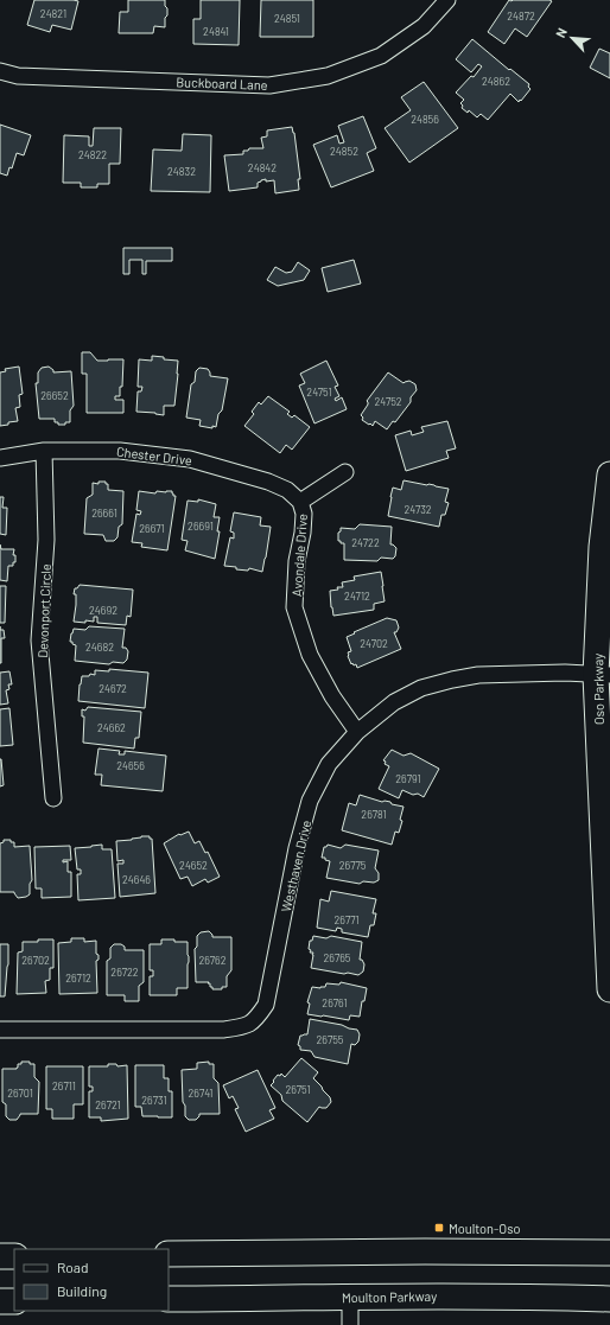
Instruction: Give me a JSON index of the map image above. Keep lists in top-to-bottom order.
{
  "streets": {
    "main road": ["Oso Parkway", "Moulton Parkway"],
    "street": [
      "Buckboard Lane",
      "Chester Drive",
      "Avondale Drive",
      "Devonport Circle",
      "Westhaven Drive"
    ]
  },
  "crossings": [
    ["Chester Drive", "Avondale Drive"],
    ["Chester Drive", "Devonport Circle"],
    ["Avondale Drive", "Westhaven Drive"],
    ["Oso Parkway", "Westhaven Drive"]
  ],
  "places": {
    "transit": ["Moulton-Oso"]
  },
  "house_numbers": [
    "24821",
    "24872",
    "24851",
    "24841",
    "24862",
    "24856",
    "24852",
    "24822",
    "24842",
    "24832",
    "24751",
    "26652",
    "24752",
    "24732",
    "26661",
    "26691",
    "26671",
    "24722",
    "24712",
    "24692",
    "24702",
    "24682",
    "24672",
    "24662",
    "24656",
    "26791",
    "26781",
    "24652",
    "26775",
    "24646",
    "26771",
    "26765",
    "26702",
    "26762",
    "26722",
    "26712",
    "26761",
    "26755",
    "26711",
    "26751",
    "26701",
    "26741",
    "26731",
    "26721"
  ],
  "legend": ["Road", "Building"],
  "north": "top left"
}
